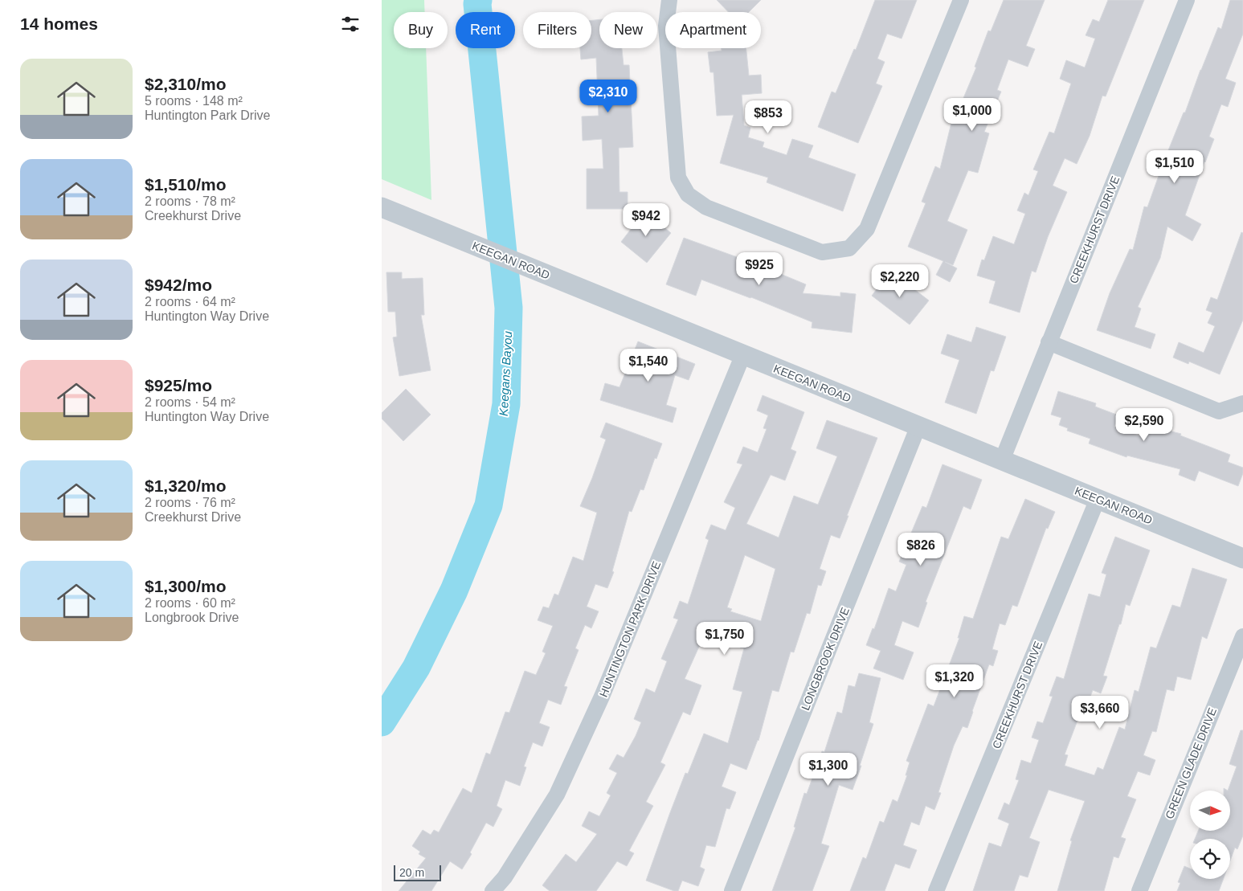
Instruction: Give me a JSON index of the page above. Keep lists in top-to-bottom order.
{
  "streets": {
    "street": [
      "CREEKHURST DRIVE",
      "KEEGAN ROAD",
      "HUNTINGTON PARK DRIVE",
      "LONGBROOK DRIVE",
      "GREEN GLADE DRIVE"
    ]
  },
  "crossings": [
    ["CREEKHURST DRIVE", "KEEGAN ROAD"],
    ["KEEGAN ROAD", "HUNTINGTON PARK DRIVE"],
    ["KEEGAN ROAD", "LONGBROOK DRIVE"]
  ],
  "water": ["Keegans Bayou"],
  "scale_bar": "20 m",
  "north": "right",
  "page": {
    "heading": "14 homes",
    "chip": [
      "Buy",
      "Rent",
      "Filters",
      "New",
      "Apartment"
    ],
    "list": [
      {
        "name": "$2,310/mo",
        "note": "5 rooms · 148 m² · Huntington Park Drive"
      },
      {
        "name": "$1,510/mo",
        "note": "2 rooms · 78 m² · Creekhurst Drive"
      },
      {
        "name": "$942/mo",
        "note": "2 rooms · 64 m² · Huntington Way Drive"
      },
      {
        "name": "$925/mo",
        "note": "2 rooms · 54 m² · Huntington Way Drive"
      },
      {
        "name": "$1,320/mo",
        "note": "2 rooms · 76 m² · Creekhurst Drive"
      },
      {
        "name": "$1,300/mo",
        "note": "2 rooms · 60 m² · Longbrook Drive"
      }
    ],
    "price": [
      "$2,310",
      "$1,000",
      "$853",
      "$1,510",
      "$942",
      "$925",
      "$2,220",
      "$1,540",
      "$2,590",
      "$826",
      "$1,750",
      "$1,320",
      "$3,660",
      "$1,300"
    ],
    "scale": "20 m"
  }
}
